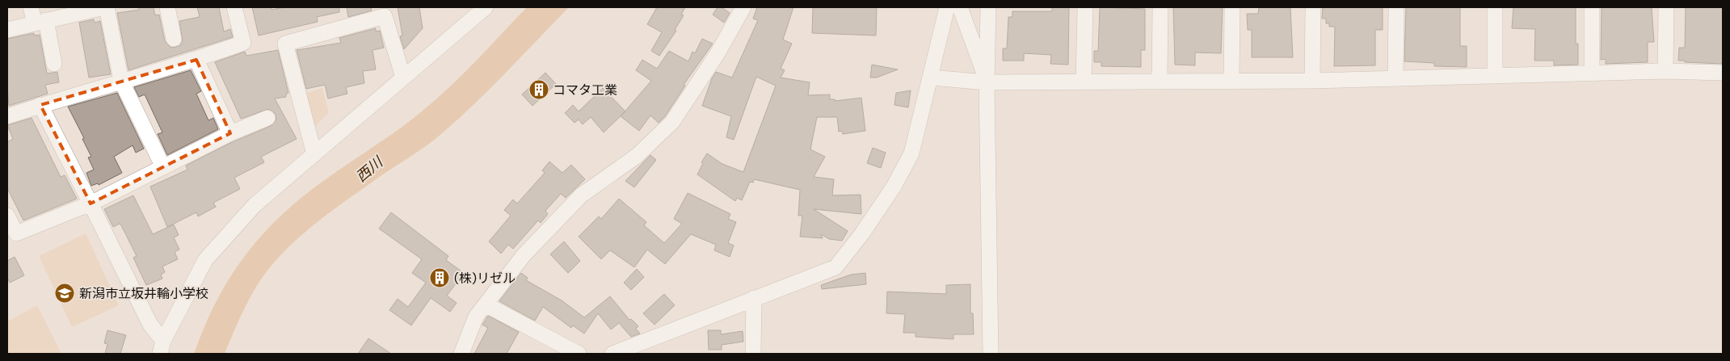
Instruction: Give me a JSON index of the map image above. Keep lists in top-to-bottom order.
{
  "water": ["西川"],
  "places": {
    "building": ["コマタ工業", "(株)リゼル"],
    "school or university": ["新潟市立坂井輪小学校"]
  }
}
